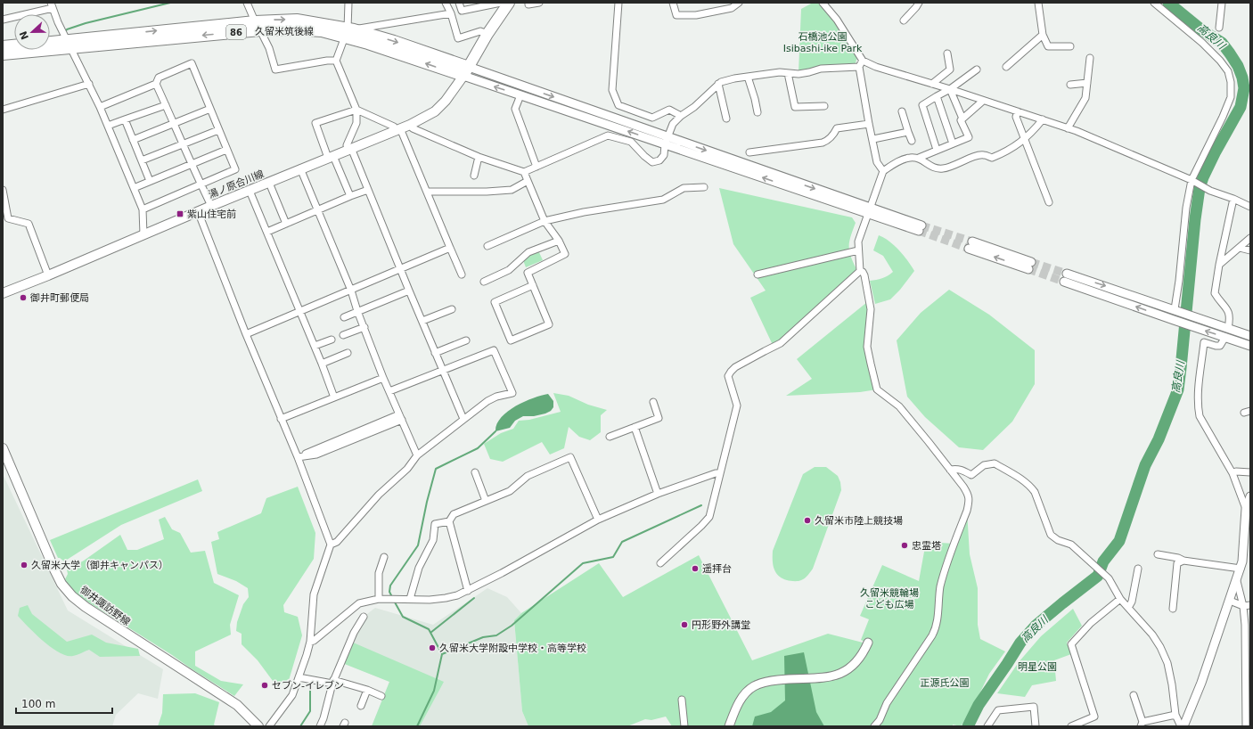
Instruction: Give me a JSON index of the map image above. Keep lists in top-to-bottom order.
{
  "streets": {
    "main road": [
      "久留米筑後線",
      "86",
      "湯ノ原合川線",
      "御井諏訪野線"
    ]
  },
  "crossings": [
    ["久留米筑後線", "湯ノ原合川線"]
  ],
  "water": ["高良川"],
  "parks": [
    "石橋池公園 Isibashi-ike Park",
    "久留米競輪場 こども広場",
    "明星公園",
    "正源氏公園"
  ],
  "places": {
    "transit": ["紫山住宅前"],
    "other": [
      "御井町郵便局",
      "久留米市陸上競技場",
      "忠霊塔",
      "久留米大学（御井キャンパス）",
      "遥拝台",
      "円形野外講堂",
      "久留米大学附設中学校・高等学校",
      "セブン-イレブン"
    ]
  },
  "scale_bar": "100 m",
  "north": "left"
}
